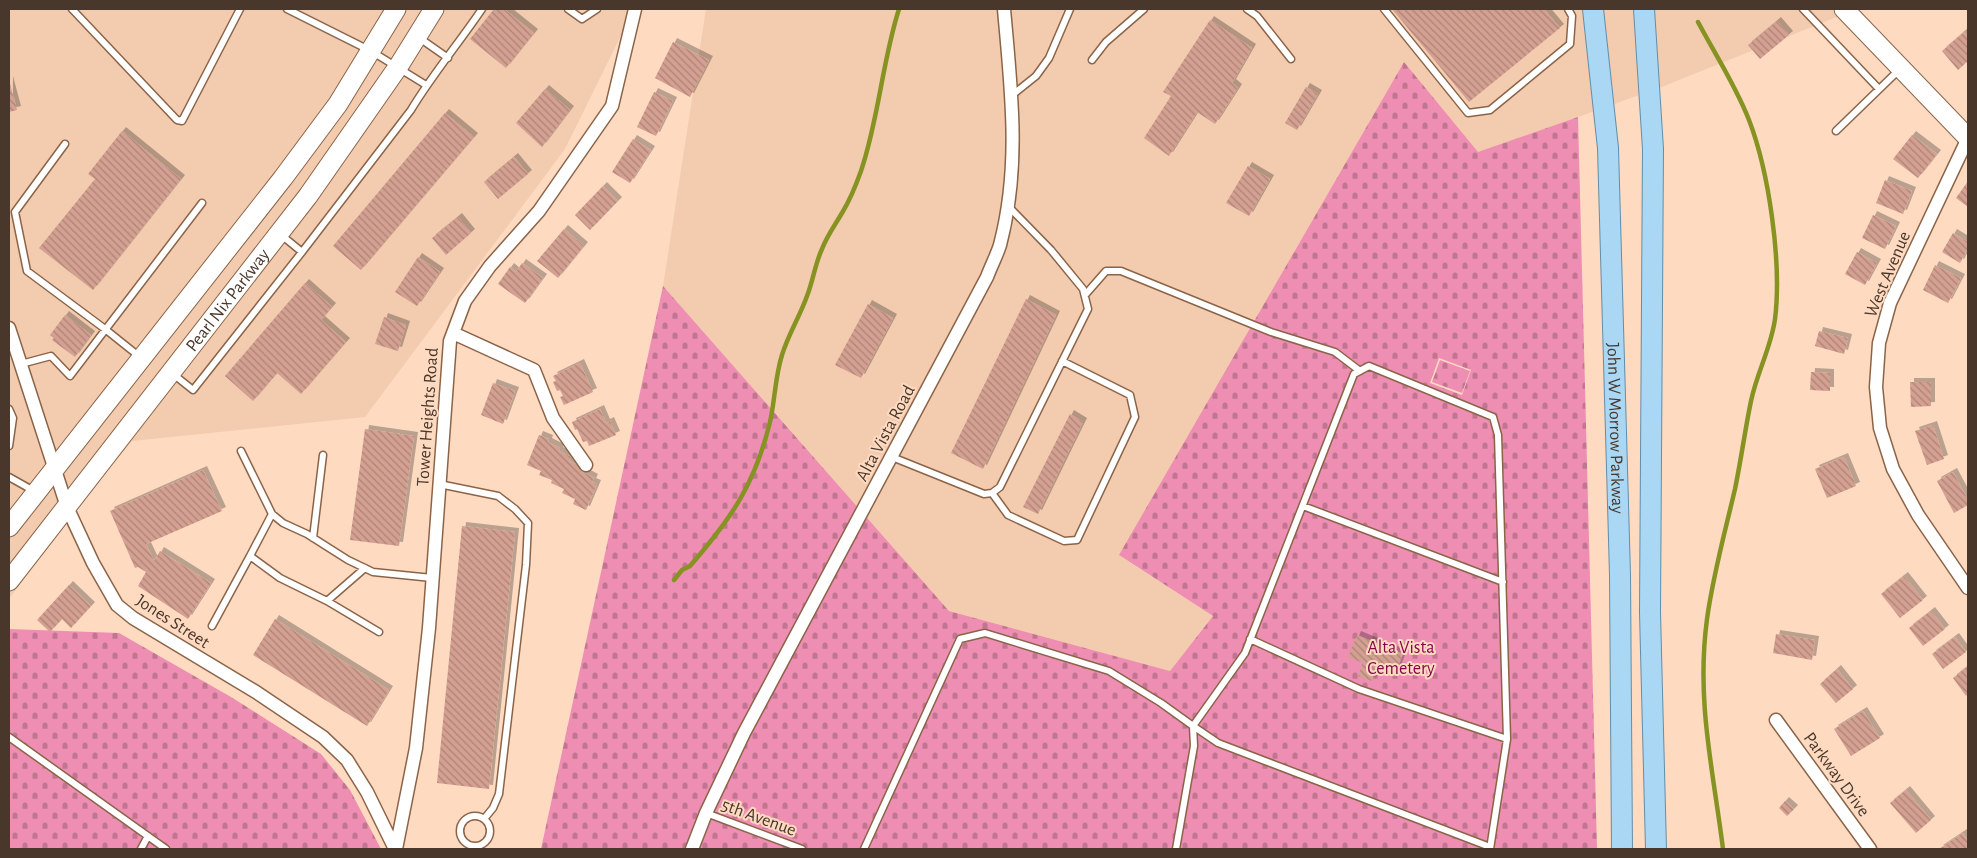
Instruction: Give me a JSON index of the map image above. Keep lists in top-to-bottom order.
{
  "streets": {
    "main road": ["Pearl Nix Parkway", "John W Morrow Parkway"],
    "street": [
      "West Avenue",
      "Tower Heights Road",
      "Alta Vista Road",
      "Jones Street",
      "Parkway Drive"
    ],
    "lane": ["5th Avenue"]
  },
  "crossings": [
    ["Pearl Nix Parkway", "Jones Street"],
    ["Tower Heights Road", "Jones Street"],
    ["Alta Vista Road", "5th Avenue"]
  ],
  "parks": ["Alta Vista Cemetery"]
}
